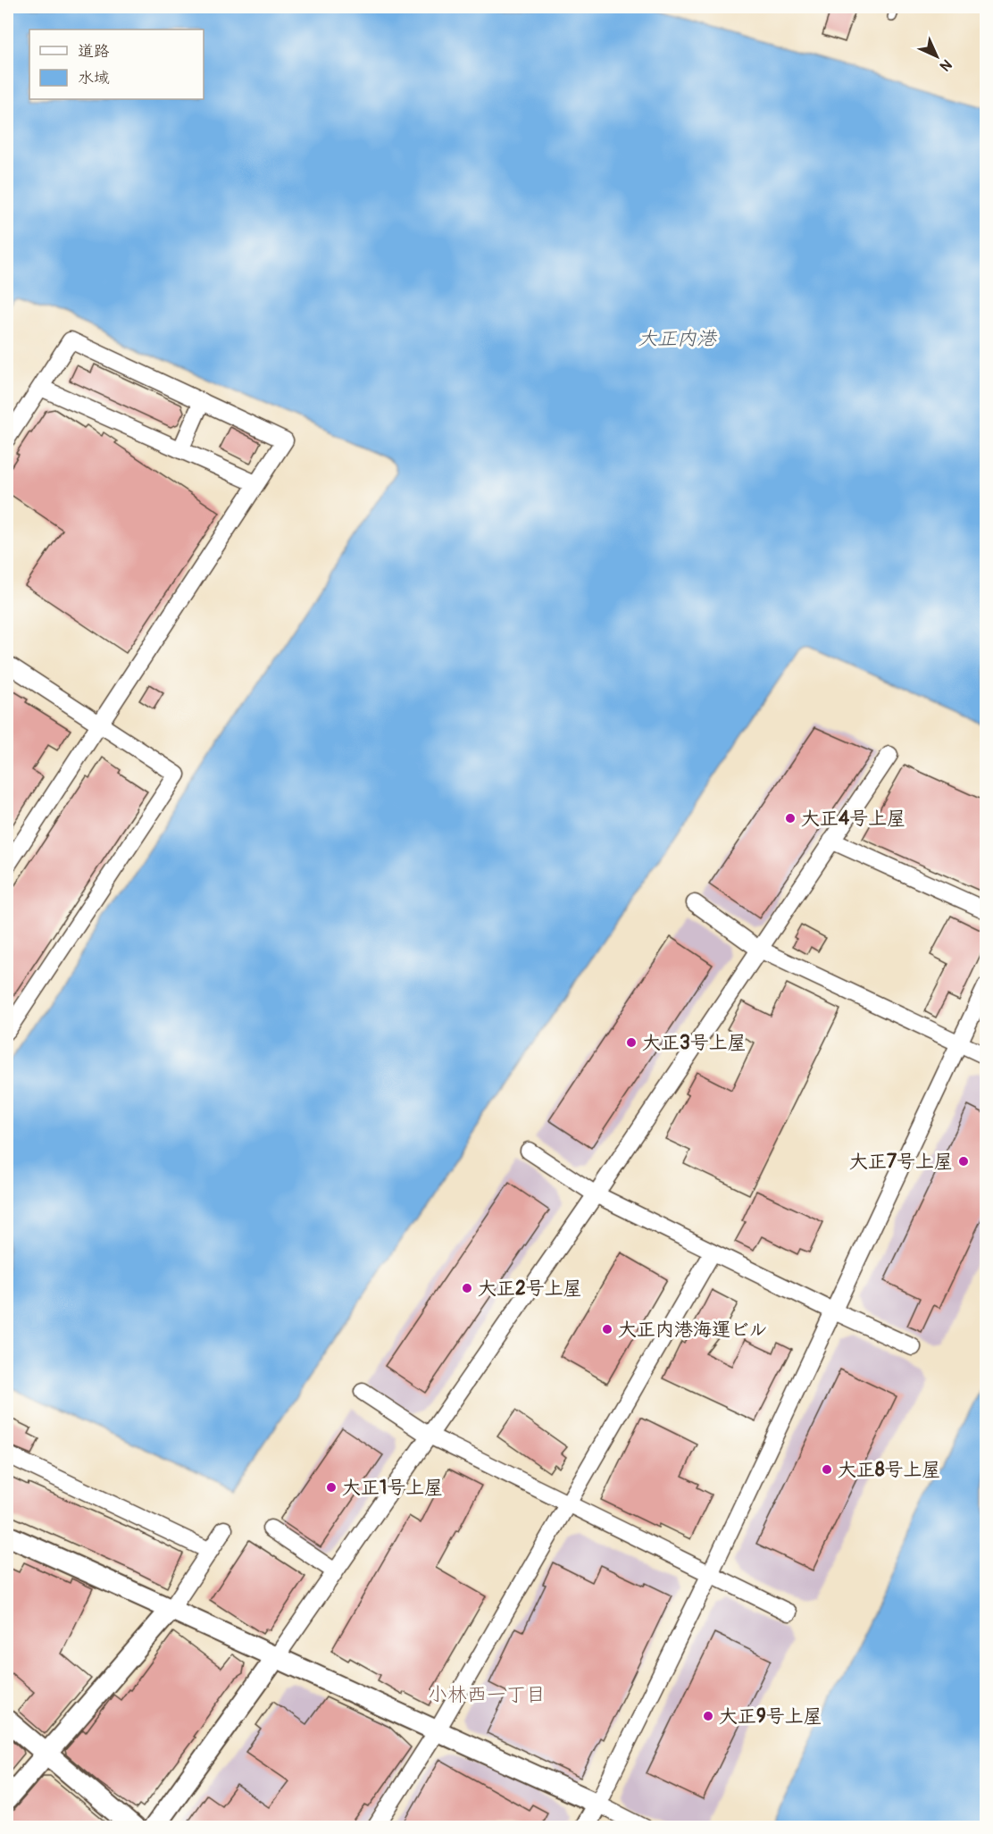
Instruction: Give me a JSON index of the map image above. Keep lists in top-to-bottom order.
{
  "districts": ["小林西一丁目"],
  "water": ["大正内港"],
  "places": [
    "大正4号上屋",
    "大正3号上屋",
    "大正7号上屋",
    "大正2号上屋",
    "大正内港海運ビル",
    "大正8号上屋",
    "大正1号上屋",
    "大正9号上屋"
  ],
  "legend": ["道路", "水域"],
  "north": "bottom right"
}
